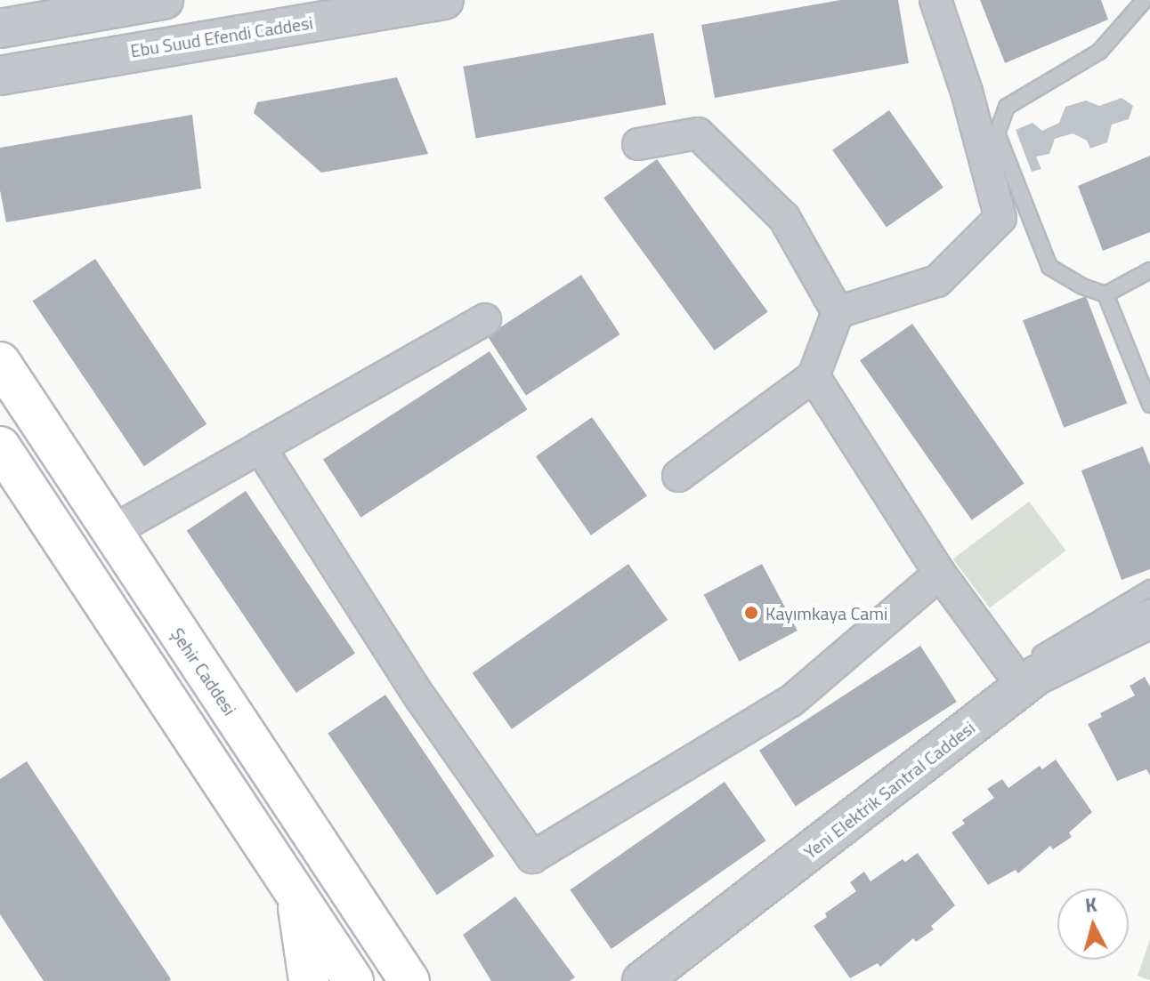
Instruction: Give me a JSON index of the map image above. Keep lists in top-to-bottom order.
{
  "streets": {
    "main road": ["Şehir Caddesi"],
    "street": ["Ebu Suud Efendi Caddesi", "Yeni Elektrik Santral Caddesi"]
  },
  "places": ["Kayımkaya Cami"],
  "north": "top"
}
